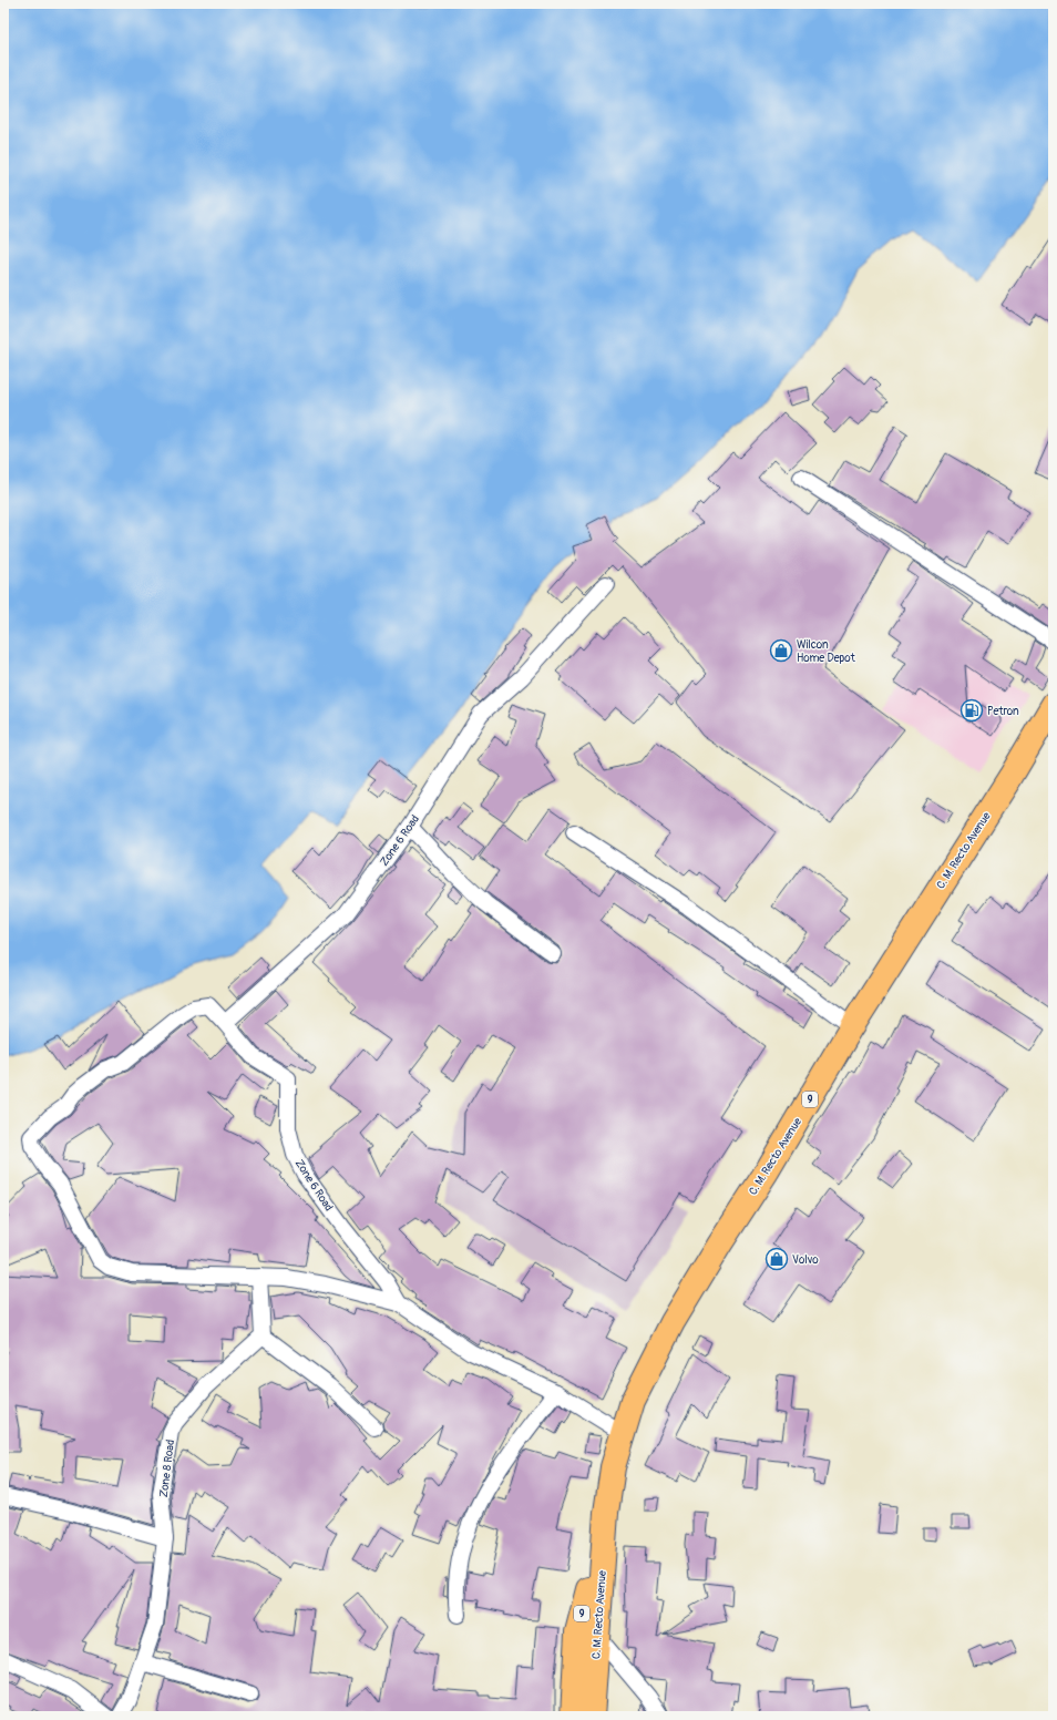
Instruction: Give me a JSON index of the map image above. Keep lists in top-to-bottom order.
{
  "streets": {
    "highway": ["C. M. Recto Avenue", "9"],
    "street": ["Zone 6 Road", "Zone 8 Road"]
  },
  "crossings": [
    ["Zone 6 Road", "C. M. Recto Avenue"]
  ],
  "places": {
    "shop": ["Wilcon Home Depot", "Volvo"],
    "fuel station": ["Petron"]
  }
}
